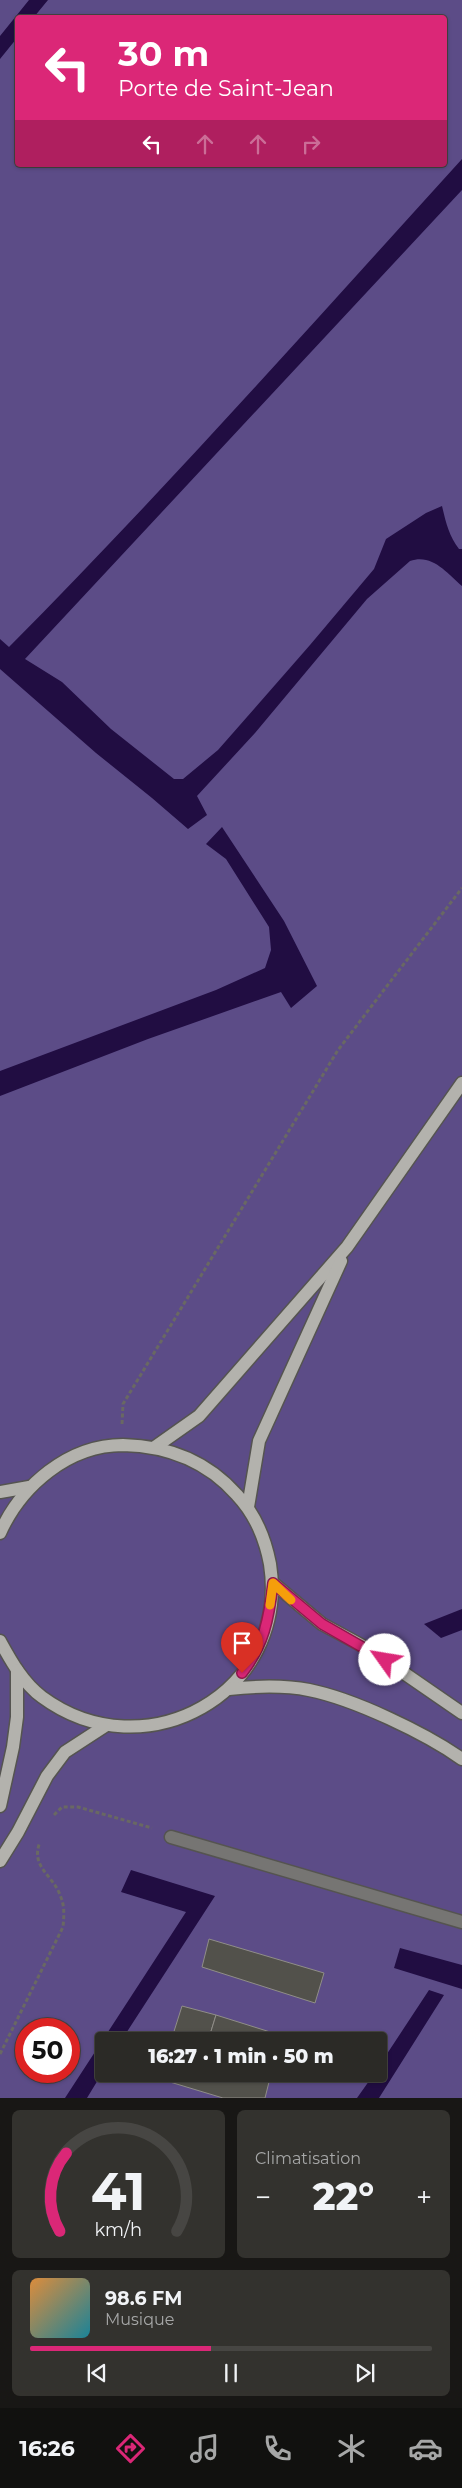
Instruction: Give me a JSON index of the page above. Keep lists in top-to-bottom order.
{
  "page": {
    "turn": ["30 m", "Porte de Saint-Jean"],
    "limit": "50",
    "trip": "16:27 · 1 min · 50 m",
    "tile": "Climatisation",
    "heat": ["−", "22°", "+"],
    "song": ["98.6 FM", "Musique"],
    "tabs": "16:26",
    "gauge": ["41", "km/h"]
  }
}
